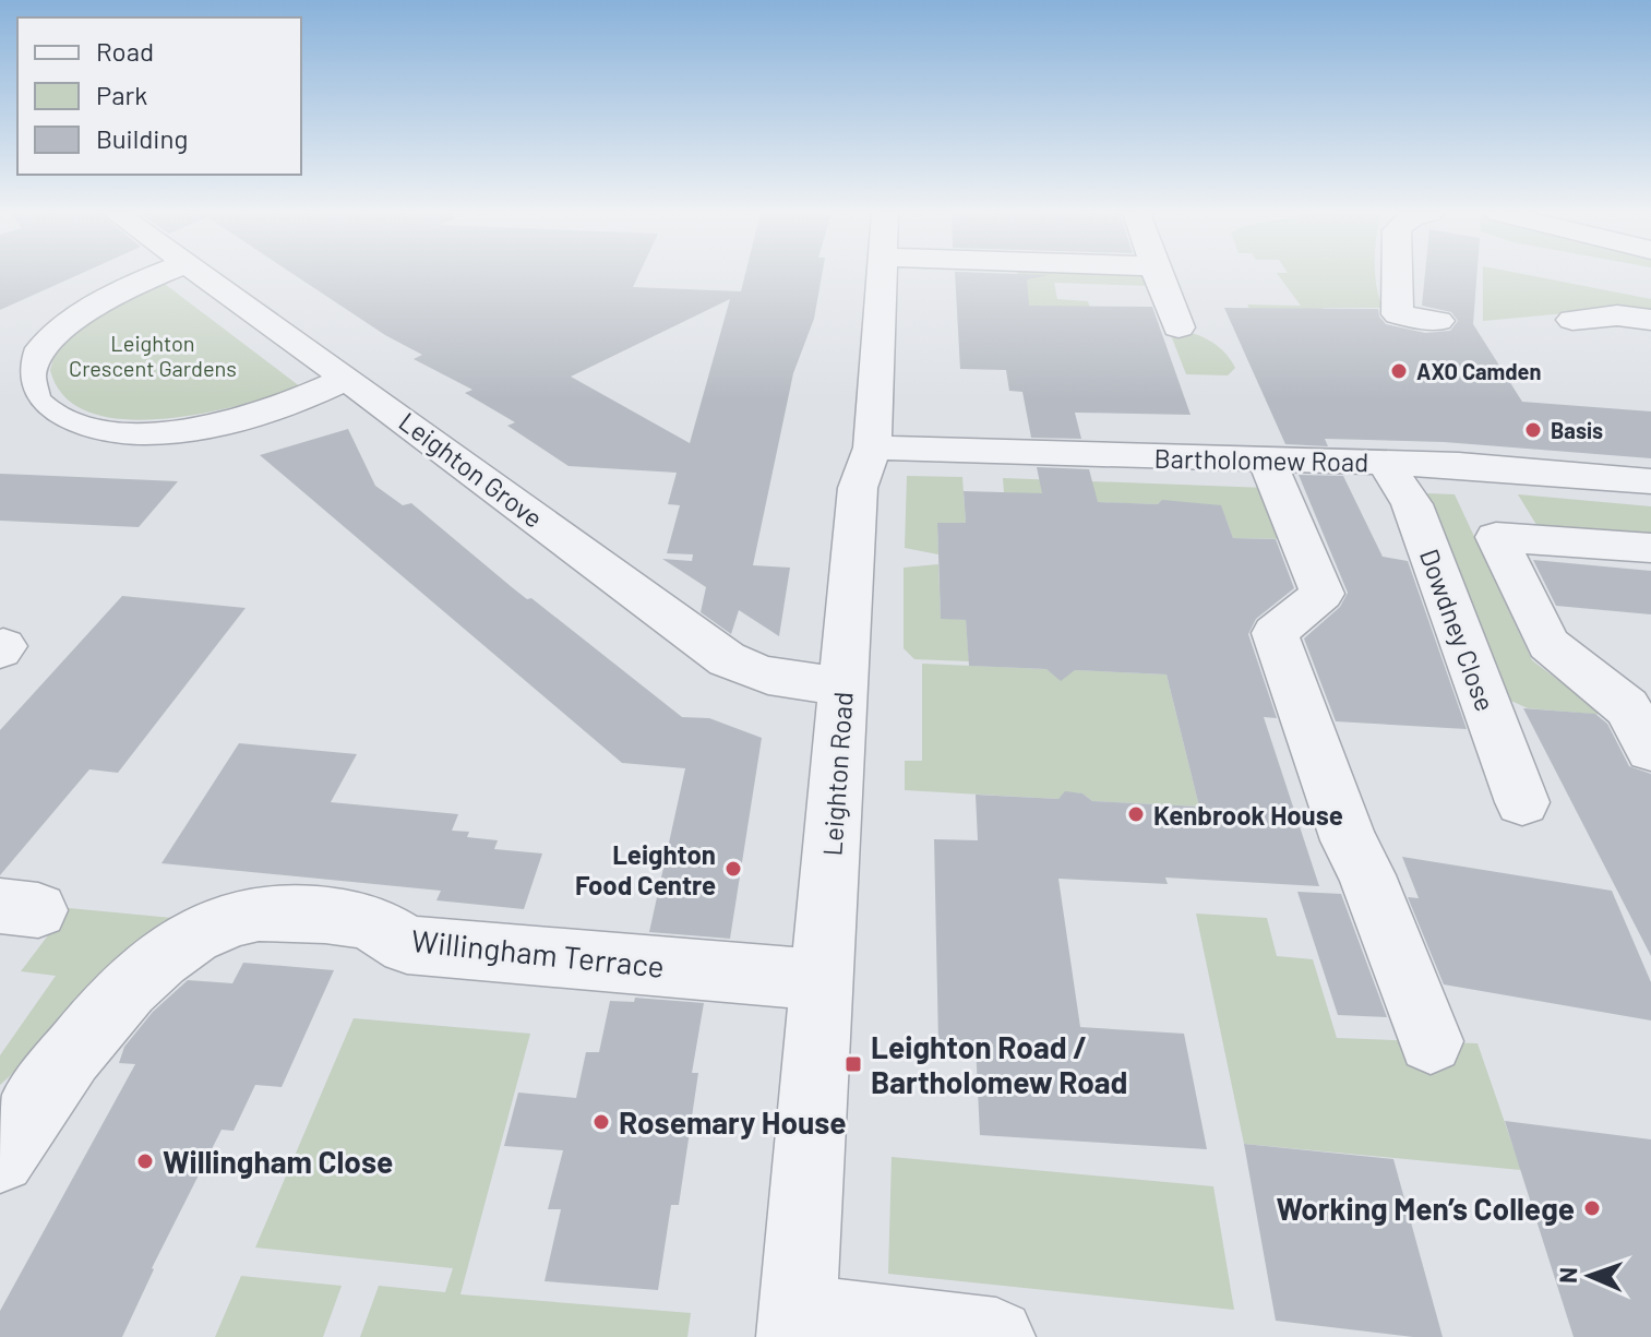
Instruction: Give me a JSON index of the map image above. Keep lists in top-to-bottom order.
{
  "streets": {
    "street": [
      "Bartholomew Road",
      "Leighton Grove",
      "Dowdney Close",
      "Leighton Road",
      "Willingham Terrace"
    ]
  },
  "crossings": [
    ["Bartholomew Road", "Dowdney Close"],
    ["Bartholomew Road", "Leighton Road"],
    ["Leighton Grove", "Leighton Road"],
    ["Leighton Road", "Willingham Terrace"]
  ],
  "parks": ["Leighton Crescent Gardens"],
  "places": {
    "other": [
      "AXO Camden",
      "Basis",
      "Kenbrook House",
      "Leighton Food Centre",
      "Rosemary House",
      "Willingham Close",
      "Working Men’s College"
    ],
    "transit": ["Leighton Road / Bartholomew Road"]
  },
  "legend": ["Road", "Park", "Building"],
  "north": "left"
}
